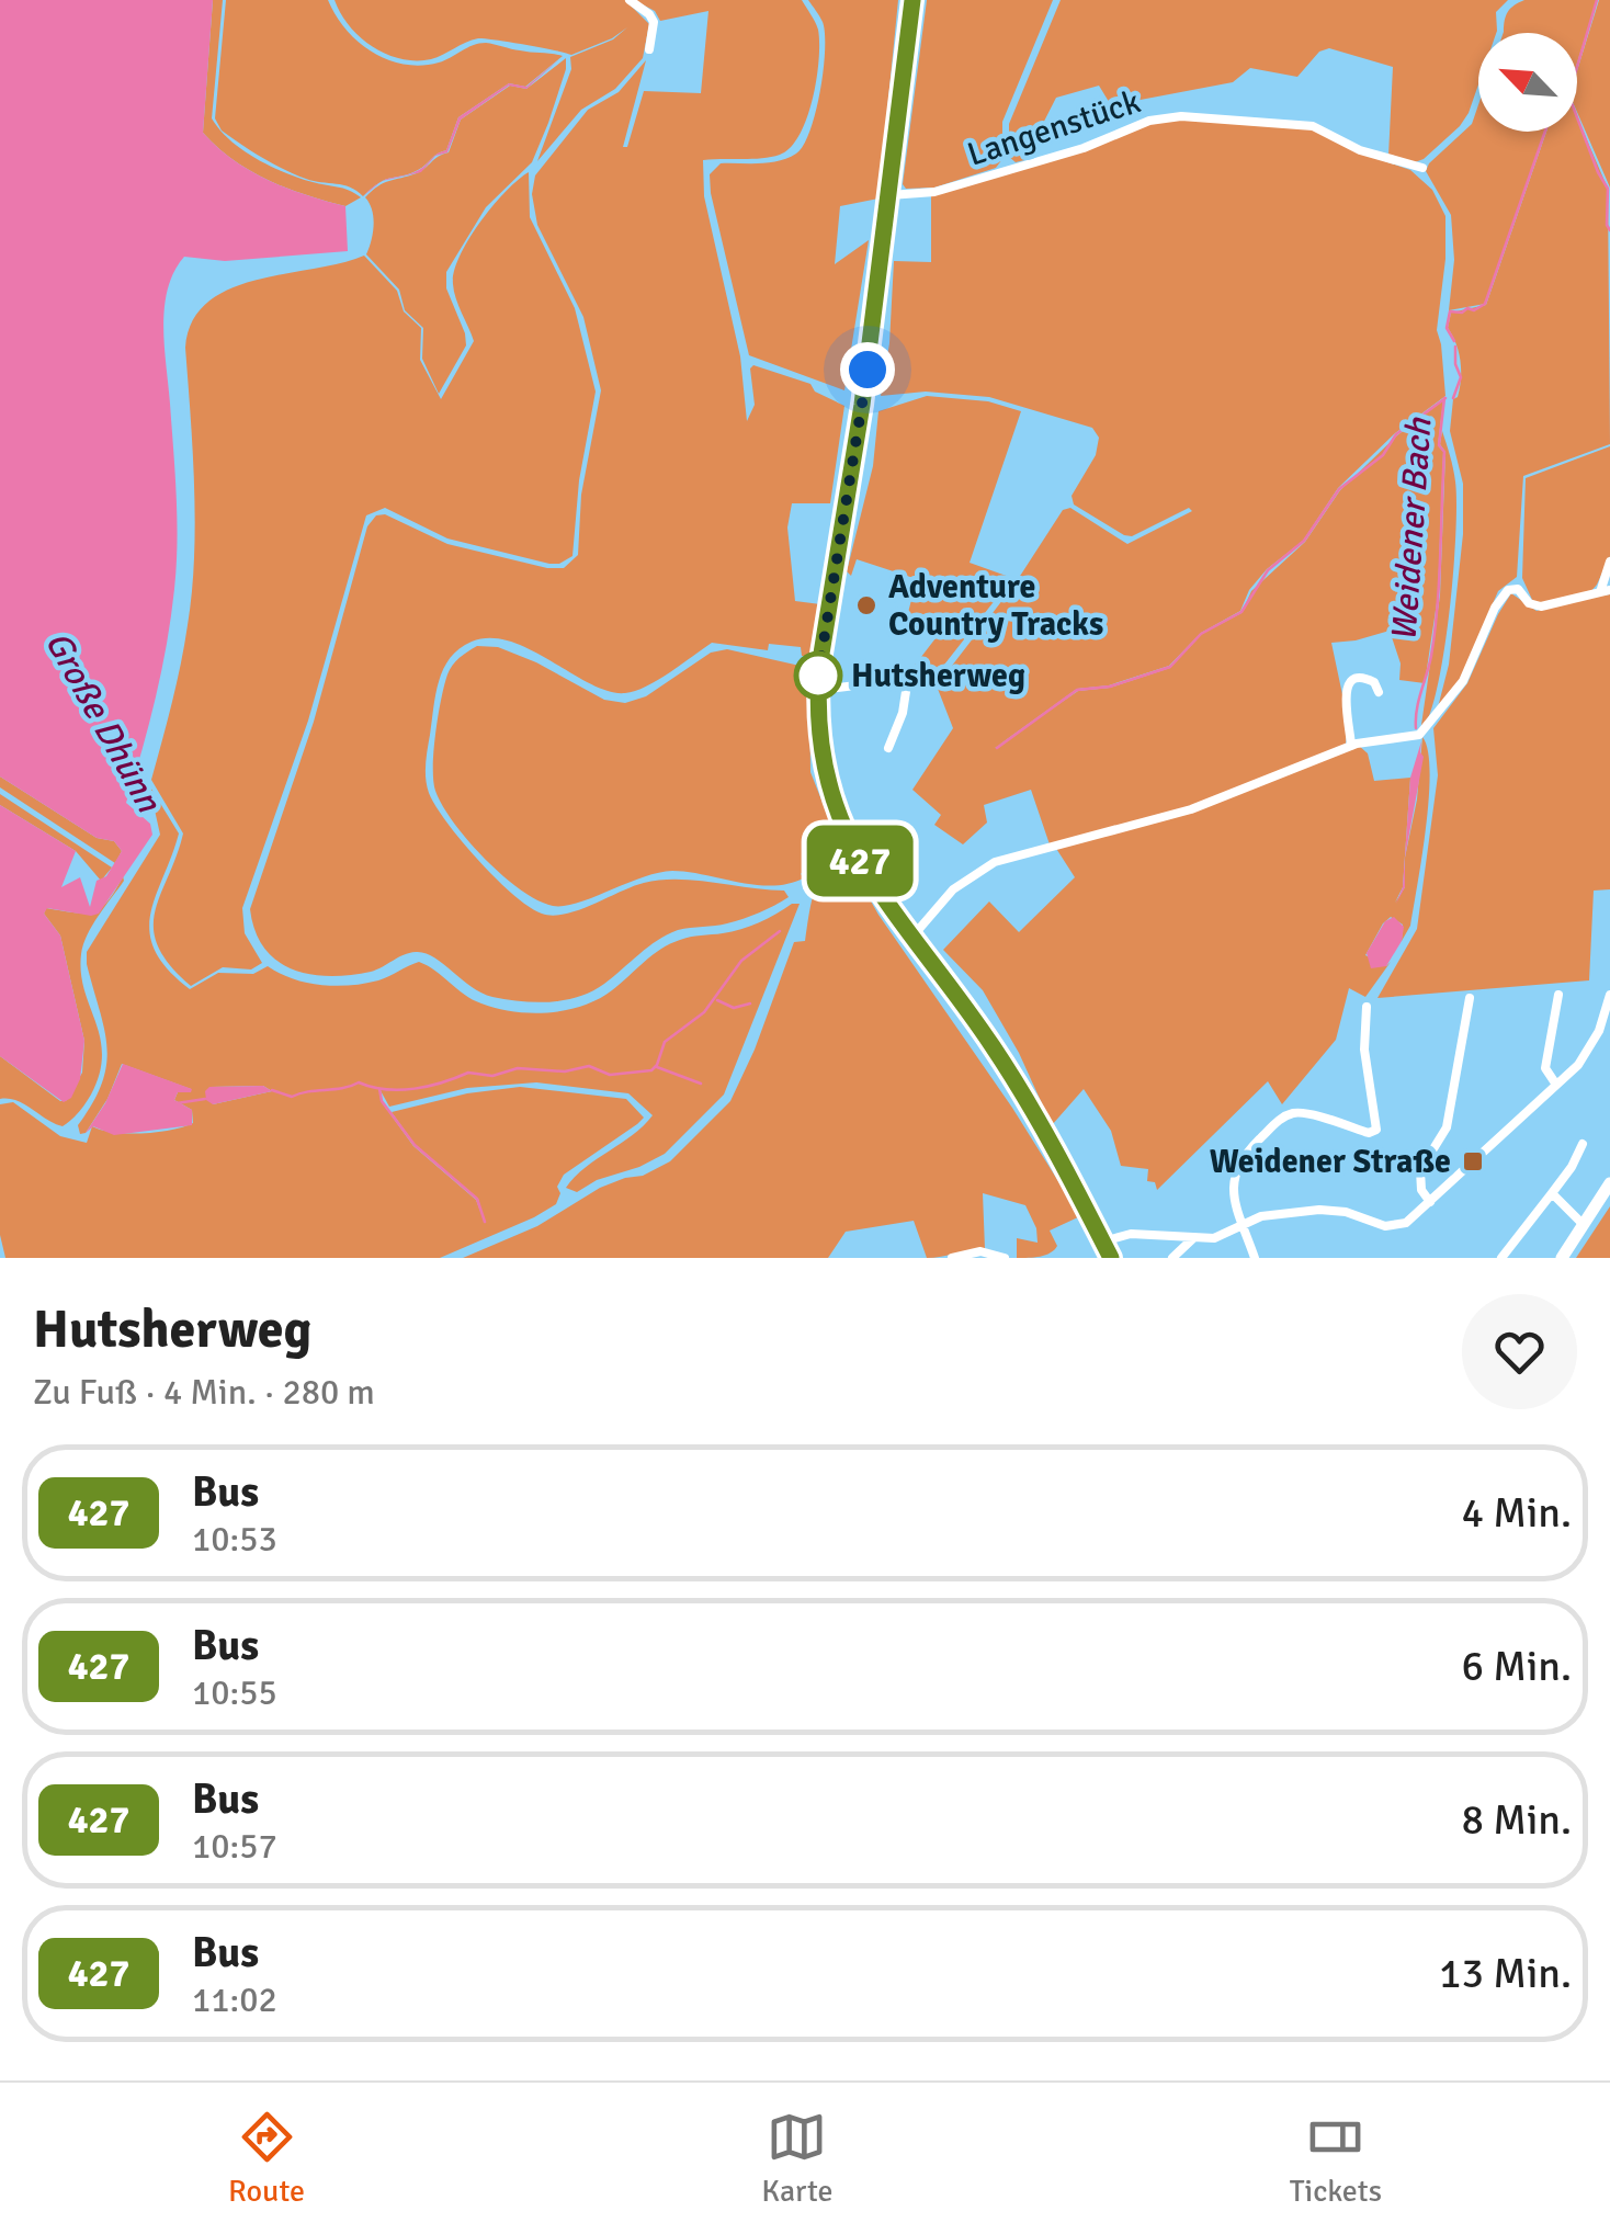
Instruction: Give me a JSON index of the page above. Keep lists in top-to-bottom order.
{
  "streets": {
    "street": ["Langenstück"]
  },
  "water": ["Weidener Bach", "Große Dhünn"],
  "places": {
    "other": ["Adventure Country Tracks", "Hutsherweg"],
    "transit": ["Weidener Straße"]
  },
  "lines": ["bus line 427"],
  "north": "top left",
  "page": {
    "on_map": "427",
    "heading": ["Hutsherweg", "Zu Fuß · 4 Min. · 280 m"],
    "list": [
      {
        "mark": "427",
        "name": "Bus",
        "note": "10:53",
        "value": "4 Min."
      },
      {
        "mark": "427",
        "name": "Bus",
        "note": "10:55",
        "value": "6 Min."
      },
      {
        "mark": "427",
        "name": "Bus",
        "note": "10:57",
        "value": "8 Min."
      },
      {
        "mark": "427",
        "name": "Bus",
        "note": "11:02",
        "value": "13 Min."
      }
    ],
    "tabs": ["Route", "Karte", "Tickets"]
  }
}
